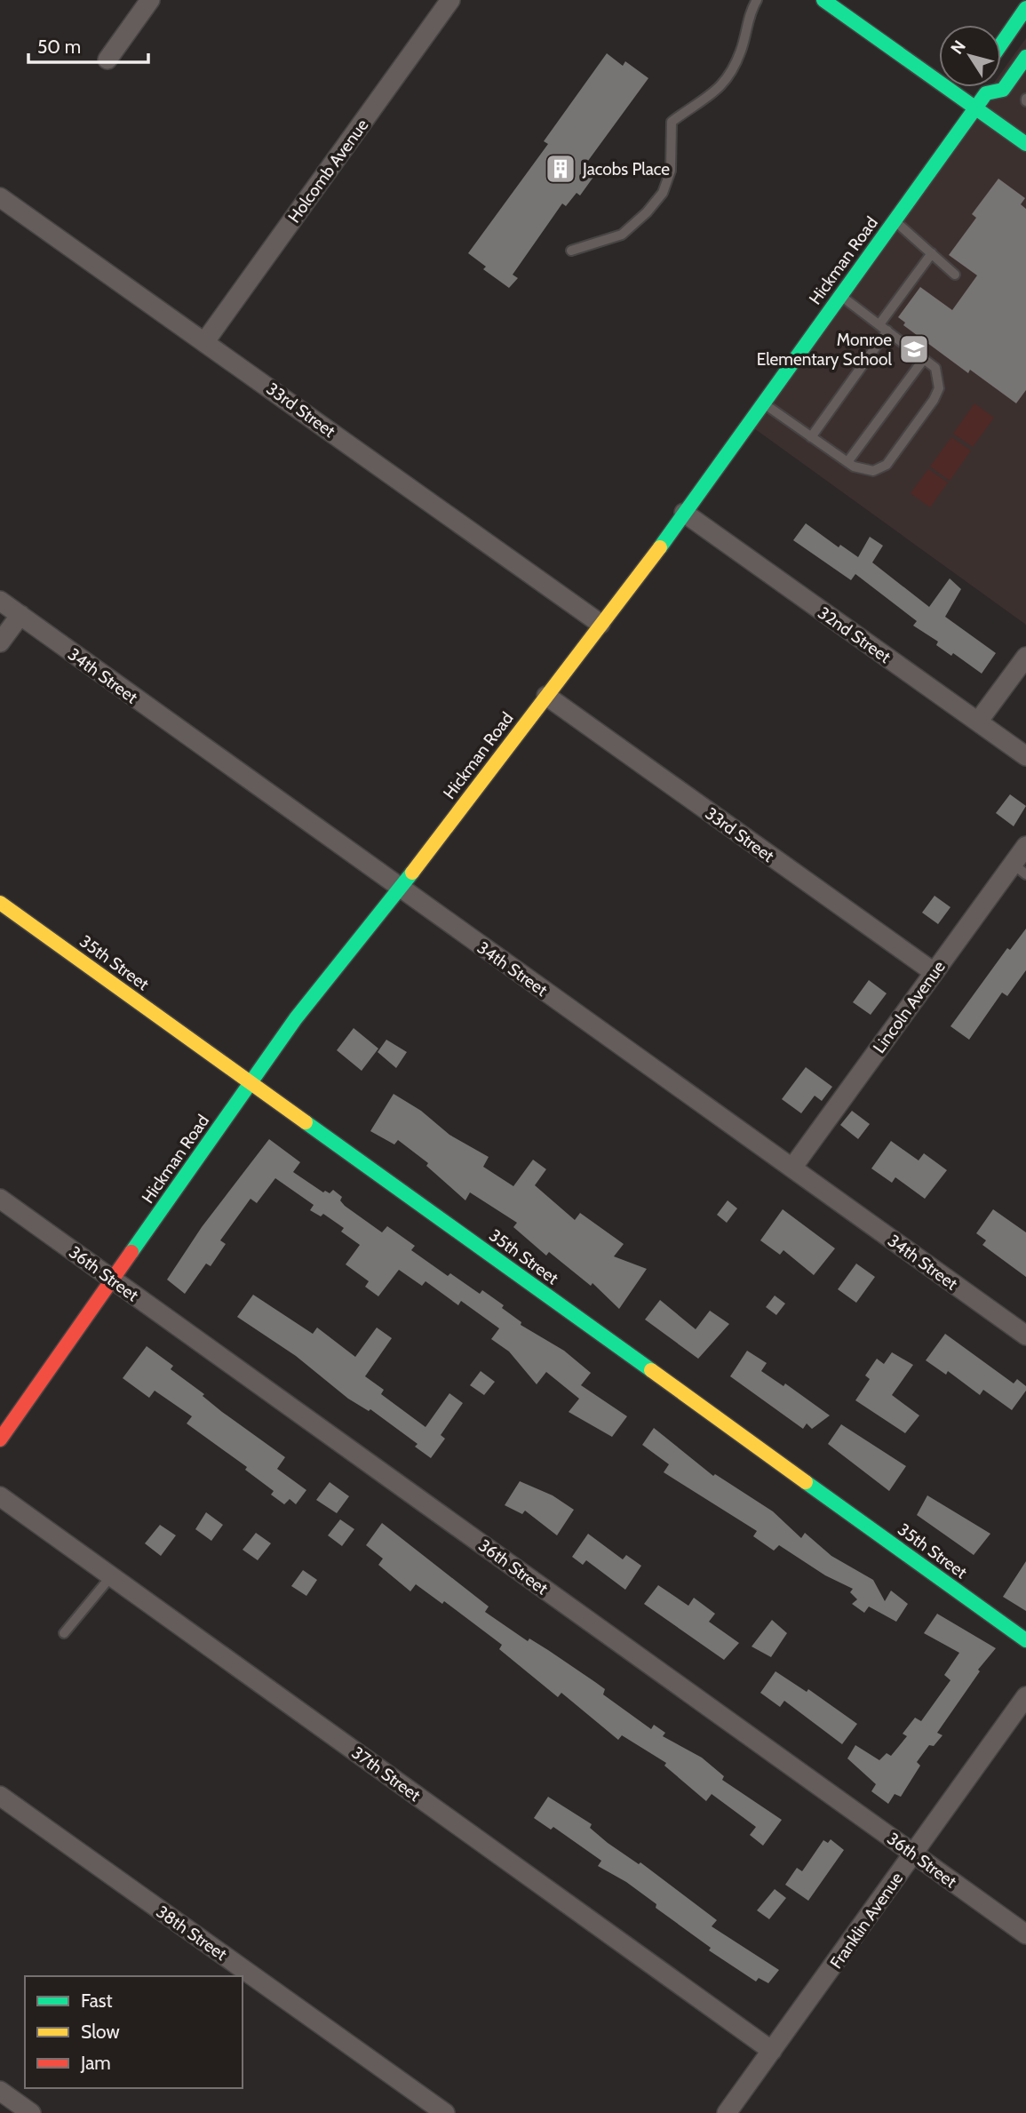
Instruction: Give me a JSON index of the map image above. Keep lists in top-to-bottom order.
{
  "streets": {
    "main road": ["Hickman Road", "35th Street"],
    "street": [
      "Holcomb Avenue",
      "33rd Street",
      "32nd Street",
      "34th Street",
      "Lincoln Avenue",
      "36th Street",
      "37th Street",
      "Franklin Avenue",
      "38th Street"
    ]
  },
  "crossings": [
    ["Holcomb Avenue", "33rd Street"],
    ["Hickman Road", "33rd Street"],
    ["Hickman Road", "32nd Street"],
    ["Hickman Road", "34th Street"],
    ["Hickman Road", "35th Street"],
    ["Hickman Road", "36th Street"],
    ["33rd Street", "Lincoln Avenue"],
    ["34th Street", "Lincoln Avenue"],
    ["36th Street", "Franklin Avenue"],
    ["37th Street", "Franklin Avenue"]
  ],
  "places": {
    "building": ["Jacobs Place"],
    "school or university": ["Monroe Elementary School"]
  },
  "legend": ["Fast", "Slow", "Jam"],
  "scale_bar": "50 m",
  "north": "top left"
}
